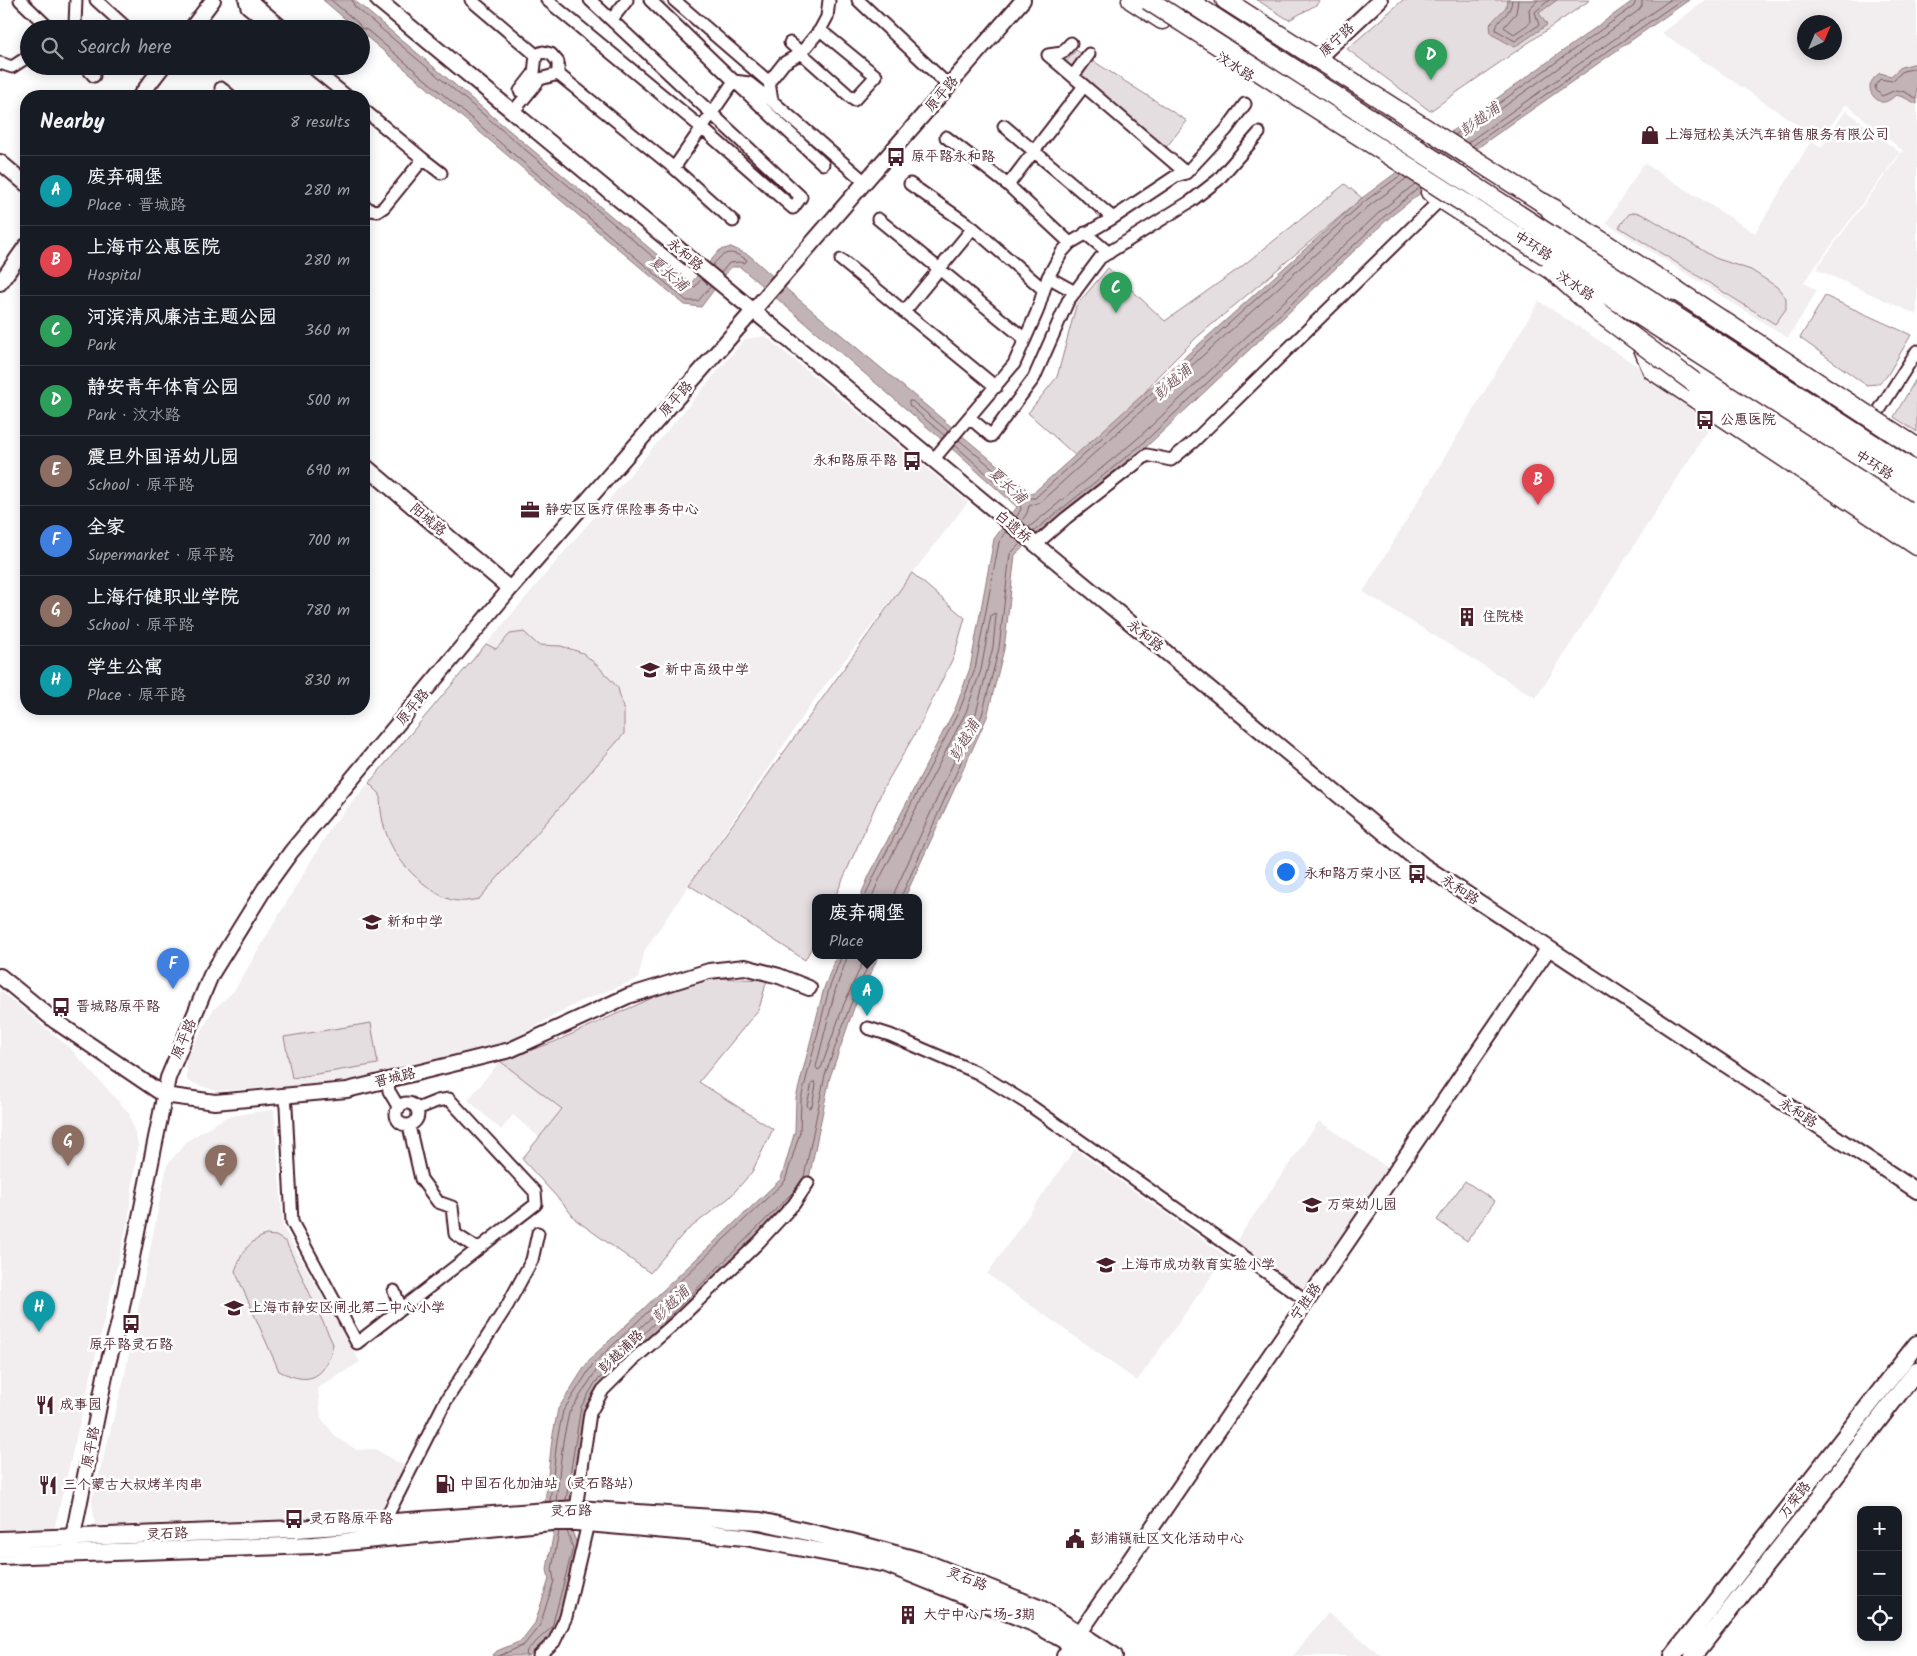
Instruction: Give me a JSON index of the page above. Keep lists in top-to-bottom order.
{
  "streets": {
    "highway": ["中环路"],
    "main road": ["汶水路", "万荣路", "灵石路"],
    "street": [
      "康宁路",
      "原平路",
      "永和路",
      "阳城路",
      "白遗桥",
      "晋城路",
      "宁胜路",
      "彭越浦路"
    ]
  },
  "crossings": [
    ["原平路", "永和路"],
    ["原平路", "阳城路"],
    ["原平路", "晋城路"],
    ["原平路", "灵石路"],
    ["永和路", "白遗桥"],
    ["永和路", "宁胜路"],
    ["宁胜路", "灵石路"],
    ["彭越浦路", "灵石路"]
  ],
  "water": ["彭越浦", "夏长浦"],
  "places": {
    "shop": ["上海冠松美沃汽车销售服务有限公司"],
    "bus stop": [
      "原平路永和路",
      "公惠医院",
      "永和路原平路",
      "永和路万荣小区",
      "晋城路原平路",
      "原平路灵石路",
      "灵石路原平路"
    ],
    "office": ["静安区医疗保险事务中心"],
    "building": ["住院楼", "大宁中心广场-3期"],
    "school or university": [
      "新中高级中学",
      "新和中学",
      "万荣幼儿园",
      "上海市成功教育实验小学",
      "上海市静安区闸北第二中心小学"
    ],
    "restaurant": ["成事园", "三个蒙古大叔烤羊肉串"],
    "fuel station": ["中国石化加油站（灵石路站）"],
    "public building": ["彭浦镇社区文化活动中心"]
  },
  "north": "top right",
  "page": {
    "search": "Search here",
    "pins": [
      "D",
      "C",
      "B",
      "F",
      "A",
      "G",
      "E",
      "H"
    ],
    "heading": ["Nearby", "8 results"],
    "list": [
      {
        "mark": "A",
        "name": "废弃碉堡",
        "note": "Place · 晋城路",
        "value": "280 m"
      },
      {
        "mark": "B",
        "name": "上海市公惠医院",
        "note": "Hospital",
        "value": "280 m"
      },
      {
        "mark": "C",
        "name": "河滨清风廉洁主题公园",
        "note": "Park",
        "value": "360 m"
      },
      {
        "mark": "D",
        "name": "静安青年体育公园",
        "note": "Park · 汶水路",
        "value": "500 m"
      },
      {
        "mark": "E",
        "name": "震旦外国语幼儿园",
        "note": "School · 原平路",
        "value": "690 m"
      },
      {
        "mark": "F",
        "name": "全家",
        "note": "Supermarket · 原平路",
        "value": "700 m"
      },
      {
        "mark": "G",
        "name": "上海行健职业学院",
        "note": "School · 原平路",
        "value": "780 m"
      },
      {
        "mark": "H",
        "name": "学生公寓",
        "note": "Place · 原平路",
        "value": "830 m"
      }
    ],
    "popup": ["废弃碉堡", "Place"],
    "map_buttons": ["+", "−"]
  }
}
